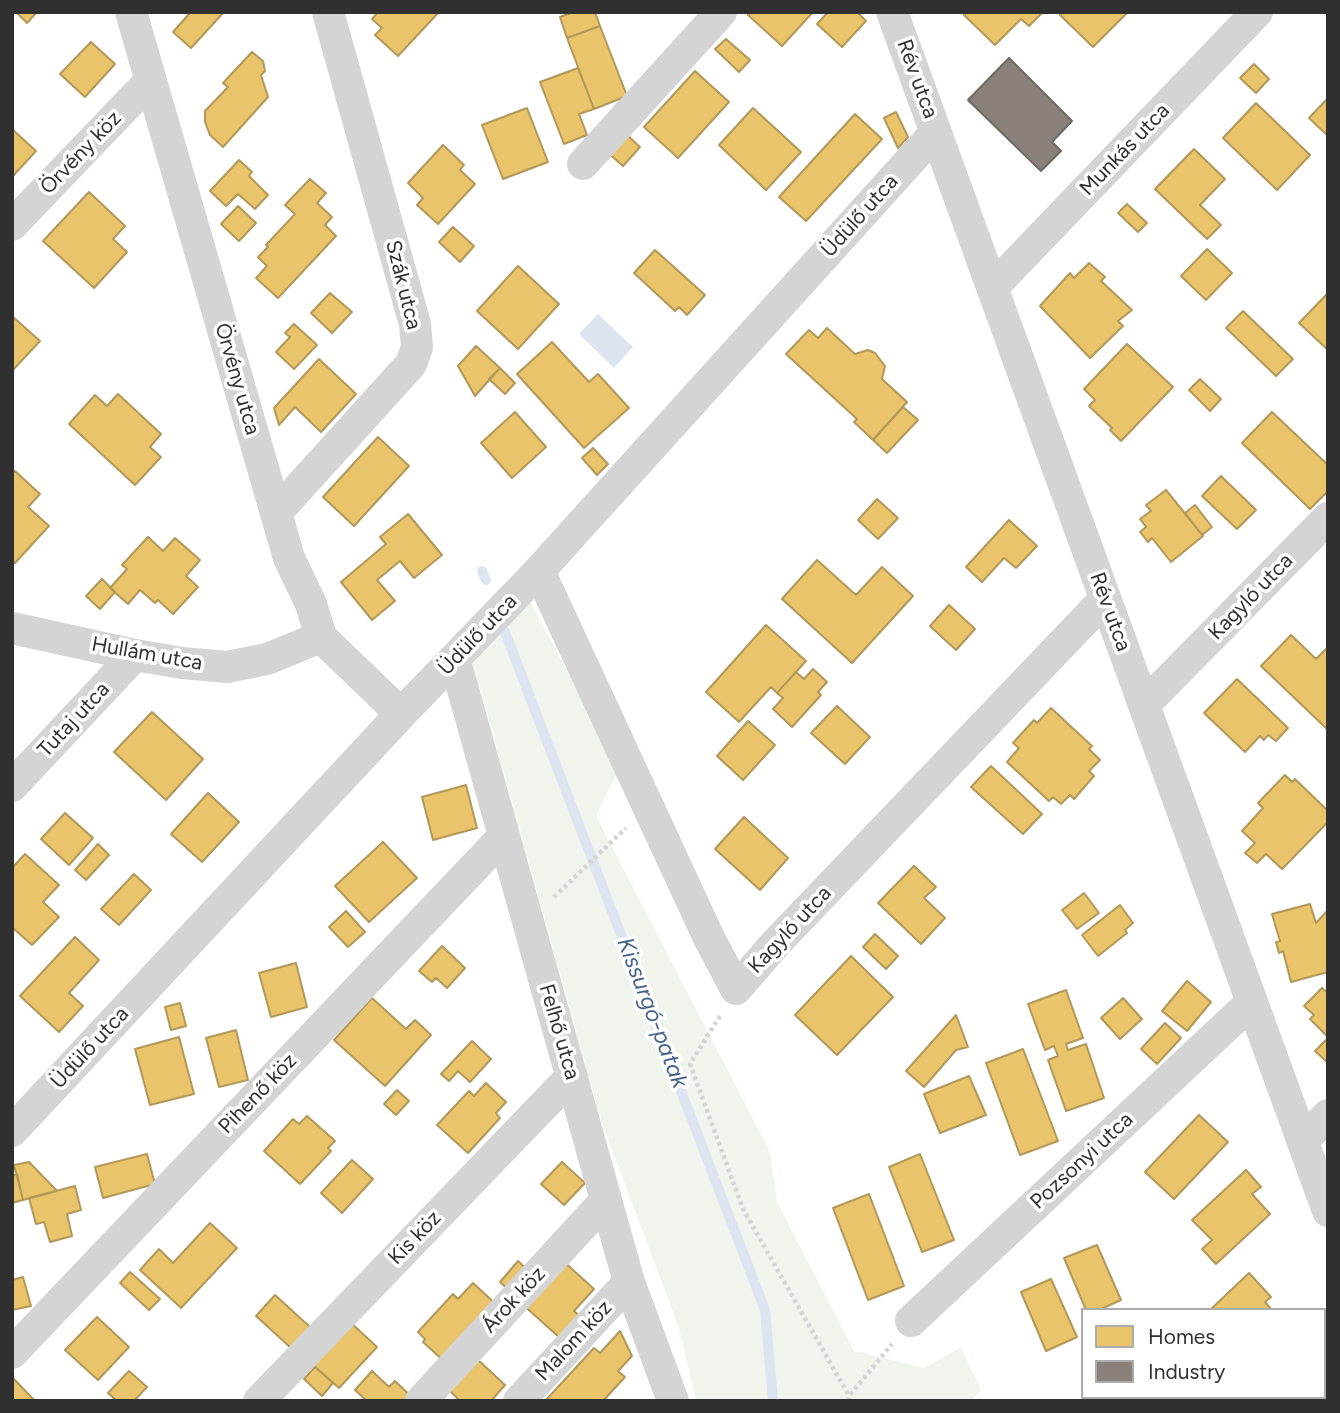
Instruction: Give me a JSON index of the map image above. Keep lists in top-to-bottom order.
{
  "streets": {
    "street": [
      "Rév utca",
      "Munkás utca",
      "Örvény köz",
      "Üdülő utca",
      "Szák utca",
      "Örvény utca",
      "Kagyló utca",
      "Hullám utca",
      "Tutaj utca",
      "Felhő utca",
      "Pihenő köz",
      "Pozsonyi utca",
      "Kis köz",
      "Árok köz",
      "Malom köz"
    ]
  },
  "crossings": [
    ["Rév utca", "Munkás utca"],
    ["Rév utca", "Üdülő utca"],
    ["Rév utca", "Kagyló utca"],
    ["Rév utca", "Pozsonyi utca"],
    ["Örvény köz", "Örvény utca"],
    ["Üdülő utca", "Örvény utca"],
    ["Üdülő utca", "Kagyló utca"],
    ["Üdülő utca", "Felhő utca"],
    ["Szák utca", "Örvény utca"],
    ["Örvény utca", "Hullám utca"],
    ["Hullám utca", "Tutaj utca"],
    ["Felhő utca", "Pihenő köz"],
    ["Felhő utca", "Kis köz"],
    ["Felhő utca", "Árok köz"],
    ["Felhő utca", "Malom köz"]
  ],
  "water": ["Kissurgó-patak"],
  "legend": ["Homes", "Industry"]
}
